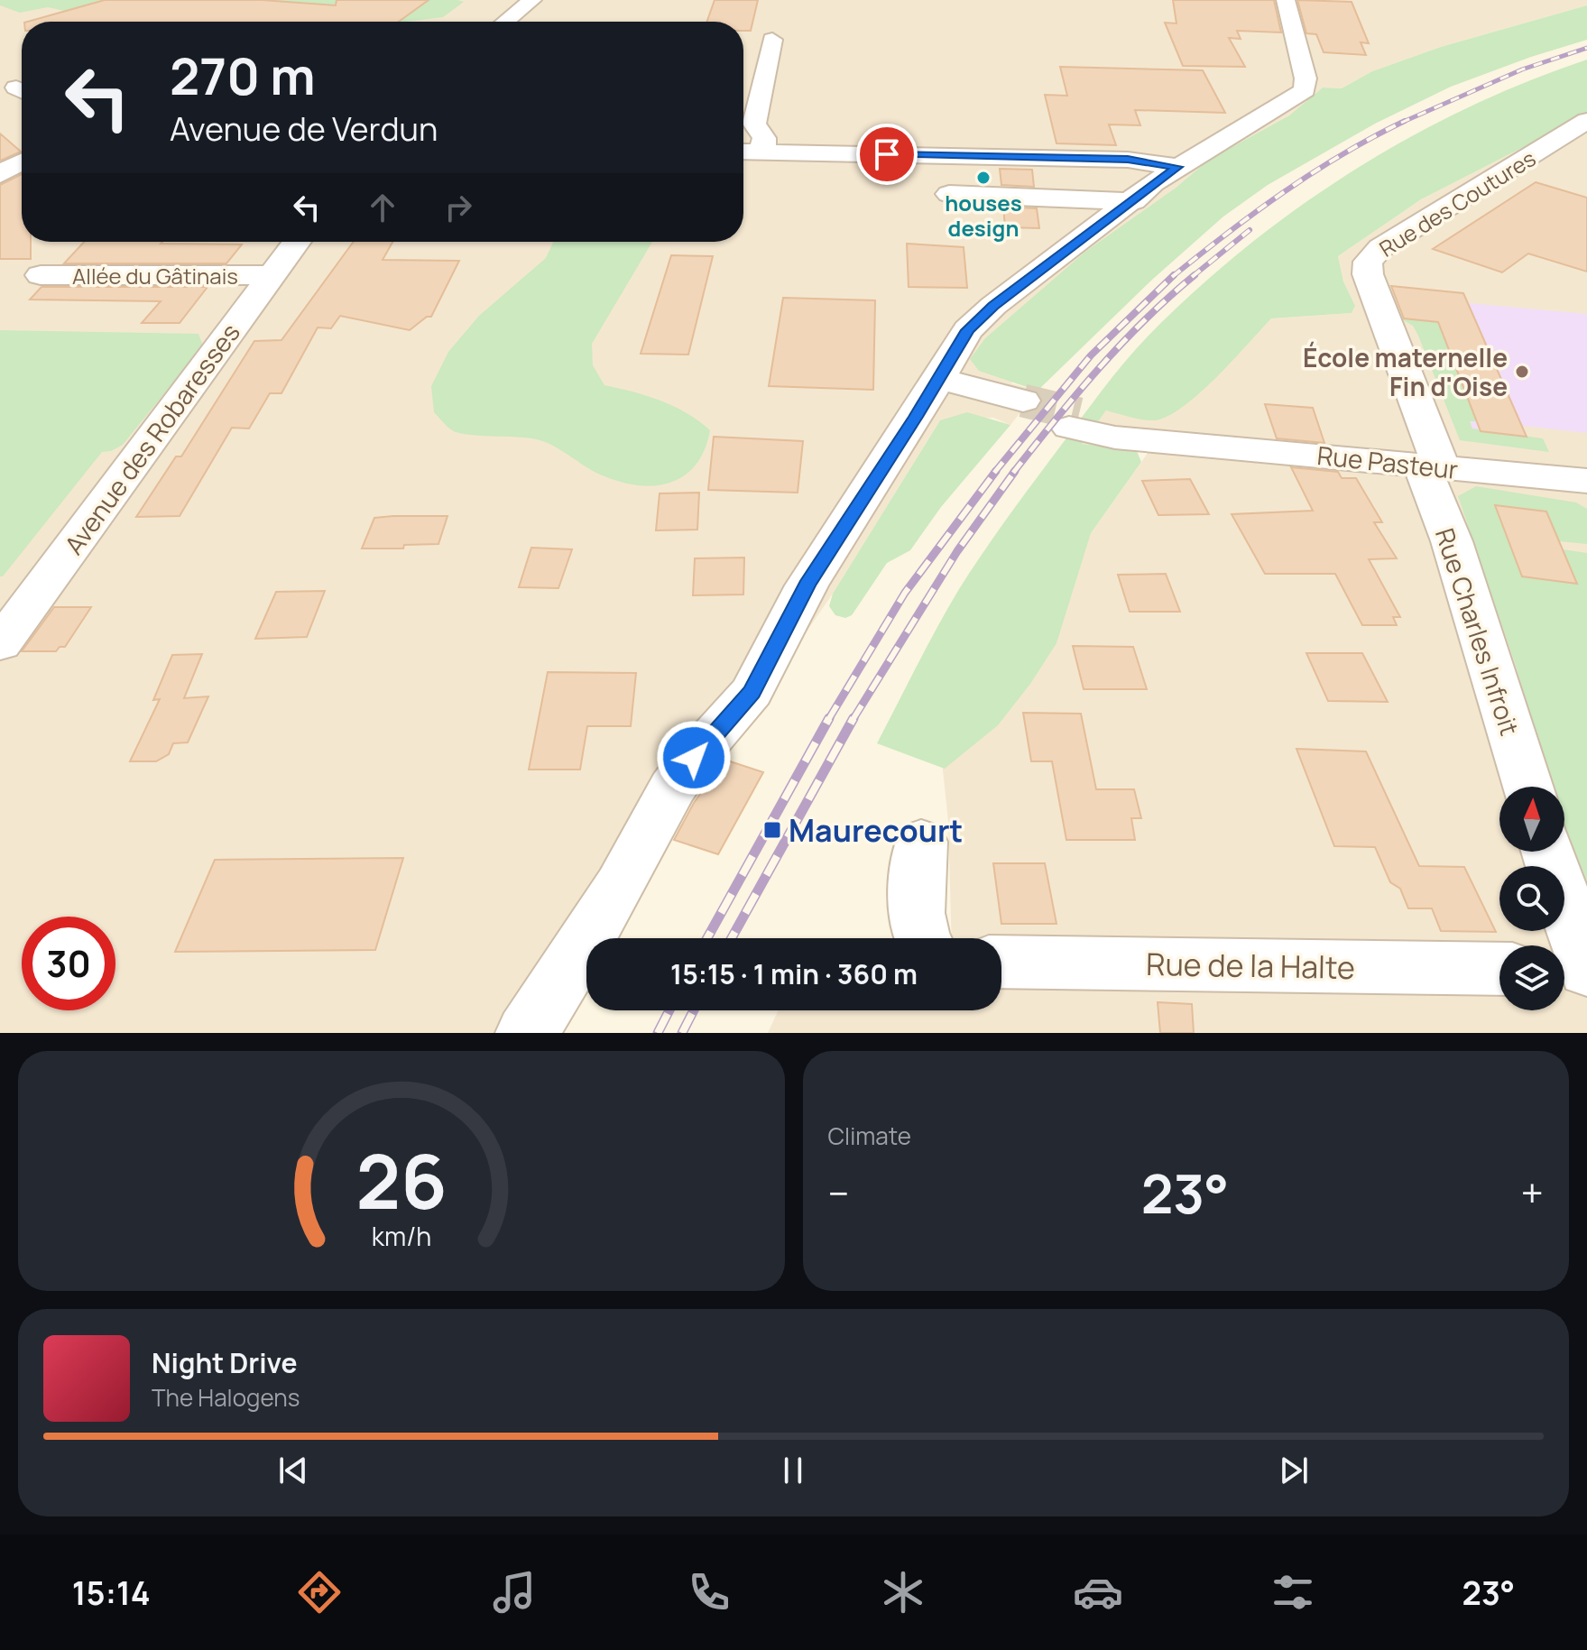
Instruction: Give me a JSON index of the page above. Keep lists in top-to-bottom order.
{
  "streets": {
    "street": [
      "Rue des Coutures",
      "Allée du Gâtinais",
      "Avenue des Robaresses",
      "Rue Pasteur",
      "Rue Charles Infroit",
      "Rue de la Halte"
    ]
  },
  "crossings": [
    ["Rue des Coutures", "Rue Pasteur"],
    ["Rue des Coutures", "Rue Charles Infroit"],
    ["Allée du Gâtinais", "Avenue des Robaresses"],
    ["Rue Pasteur", "Rue Charles Infroit"]
  ],
  "places": {
    "other": ["houses design", "École maternelle Fin d'Oise"],
    "transit": ["Maurecourt"]
  },
  "north": "top",
  "page": {
    "turn": ["270 m", "Avenue de Verdun"],
    "limit": "30",
    "trip": "15:15 · 1 min · 360 m",
    "tile": "Climate",
    "heat": ["−", "23°", "+"],
    "song": ["Night Drive", "The Halogens"],
    "tabs": ["15:14", "23°"],
    "gauge": ["26", "km/h"]
  }
}
